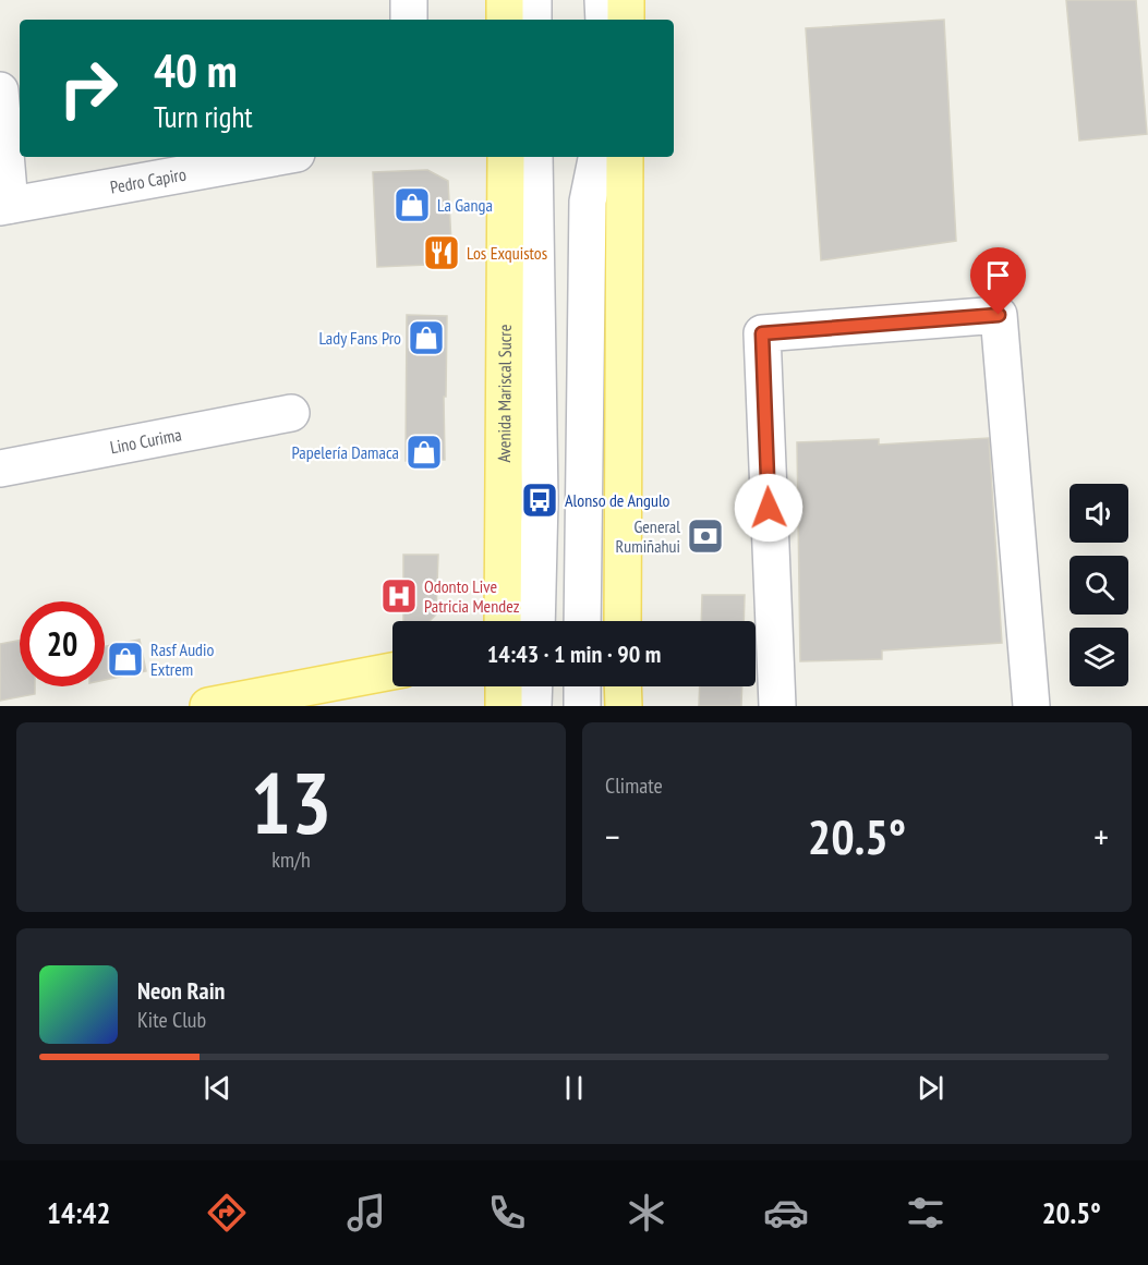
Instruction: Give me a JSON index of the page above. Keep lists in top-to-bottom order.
{
  "streets": {
    "main road": ["Avenida Mariscal Sucre"],
    "street": ["Pedro Capiro", "Lino Curima"]
  },
  "places": {
    "shop": [
      "La Ganga",
      "Lady Fans Pro",
      "Papelería Damaca",
      "Rasf Audio Extrem"
    ],
    "restaurant": ["Los Exquistos"],
    "bus stop": ["Alonso de Angulo"],
    "bank": ["General Rumiñahui"],
    "hospital": ["Odonto Live Patricia Mendez"]
  },
  "page": {
    "turn": ["40 m", "Turn right"],
    "limit": "20",
    "trip": "14:43 · 1 min · 90 m",
    "tile": [
      ["13", "km/h"],
      "Climate"
    ],
    "heat": ["−", "20.5°", "+"],
    "song": ["Neon Rain", "Kite Club"],
    "tabs": ["14:42", "20.5°"]
  }
}
